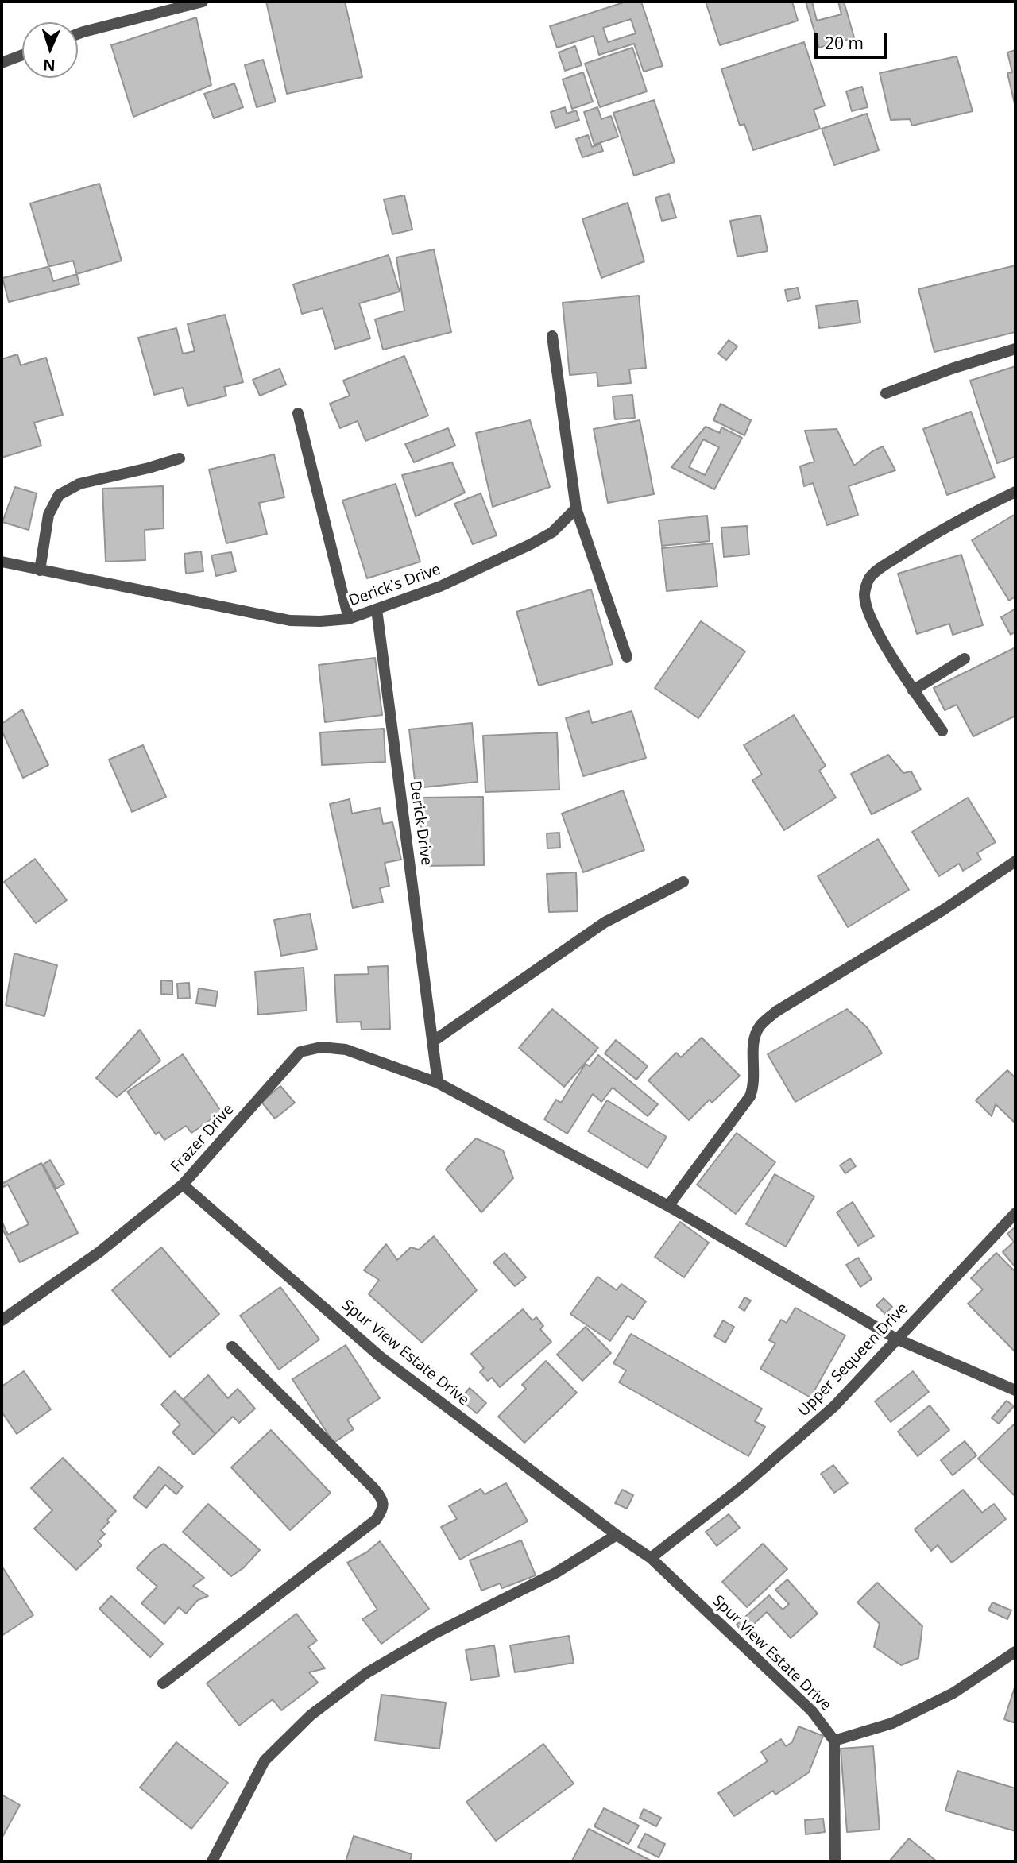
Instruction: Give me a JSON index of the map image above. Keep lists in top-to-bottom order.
{
  "streets": {
    "street": [
      "Derick's Drive",
      "Derick Drive",
      "Frazer Drive",
      "Spur View Estate Drive",
      "Upper Sequeen Drive"
    ]
  },
  "crossings": [
    ["Derick's Drive", "Derick Drive"],
    ["Derick Drive", "Frazer Drive"],
    ["Frazer Drive", "Spur View Estate Drive"],
    ["Frazer Drive", "Upper Sequeen Drive"],
    ["Spur View Estate Drive", "Upper Sequeen Drive"]
  ],
  "scale_bar": "20 m",
  "north": "bottom"
}
